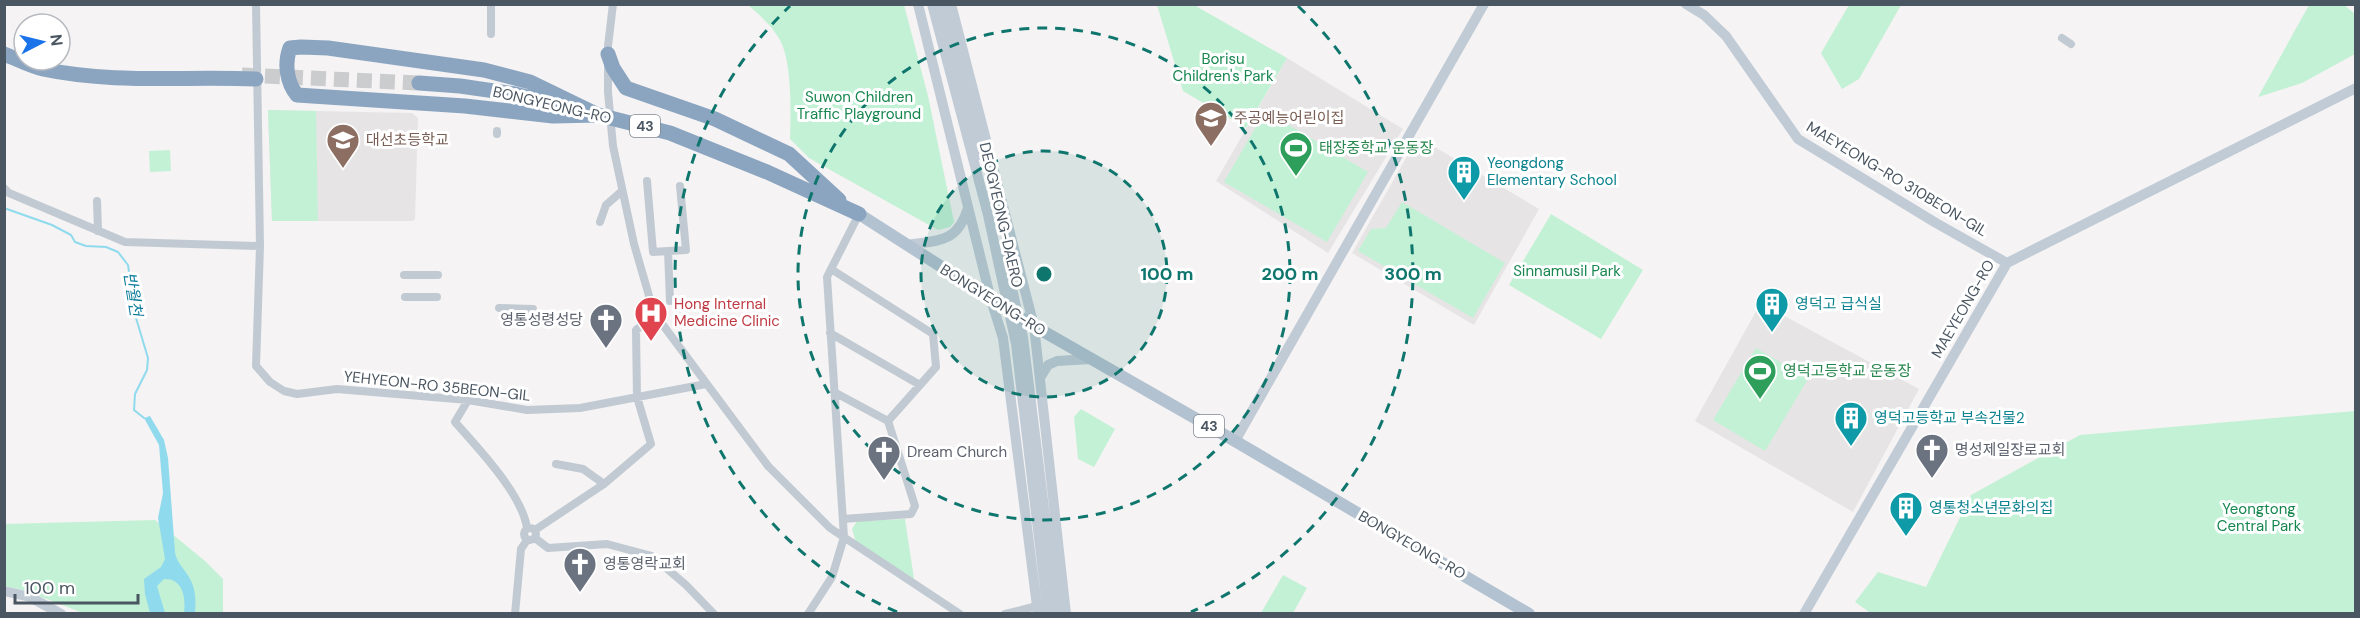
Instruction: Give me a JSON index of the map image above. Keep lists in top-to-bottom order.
{
  "streets": {
    "highway": ["BONGYEONG-RO", "43"],
    "main road": ["MAEYEONG-RO 310BEON-GIL", "DEOGYEONG-DAERO", "MAEYEONG-RO"],
    "street": ["YEHYEON-RO 35BEON-GIL"]
  },
  "crossings": [
    ["MAEYEONG-RO 310BEON-GIL", "MAEYEONG-RO"]
  ],
  "water": ["반월천"],
  "parks": [
    "Borisu Children's Park",
    "Suwon Children Traffic Playground",
    "Sinnamusil Park",
    "Yeongtong Central Park"
  ],
  "places": {
    "school or university": ["주공예능어린이집", "대선초등학교"],
    "sports": ["태장중학교 운동장", "영덕고등학교 운동장"],
    "building": [
      "Yeongdong Elementary School",
      "영덕고 급식실",
      "영덕고등학교 부속건물2",
      "영통청소년문화의집"
    ],
    "hospital": ["Hong Internal Medicine Clinic"],
    "church": [
      "영통성령성당",
      "명성제일장로교회",
      "Dream Church",
      "영통영락교회"
    ]
  },
  "scale_bar": "100 m",
  "north": "right",
  "rings": ["100 m", "200 m", "300 m"]
}
